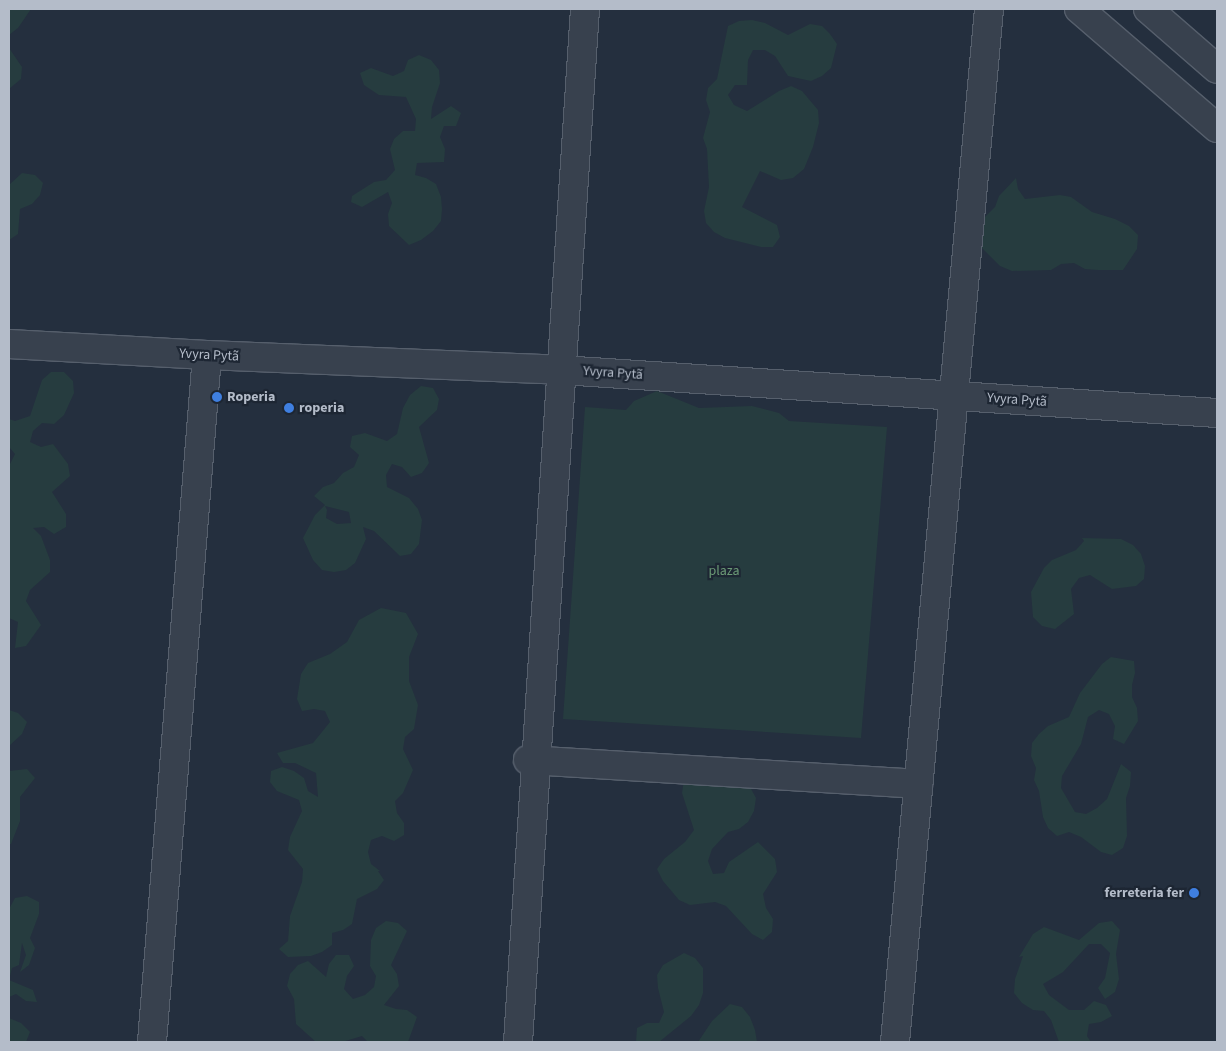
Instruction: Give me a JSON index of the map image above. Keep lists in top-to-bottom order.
{
  "streets": {
    "street": ["Yvyra Pytã"]
  },
  "parks": ["plaza"],
  "places": ["Roperia", "roperia", "ferreteria fer"]
}
